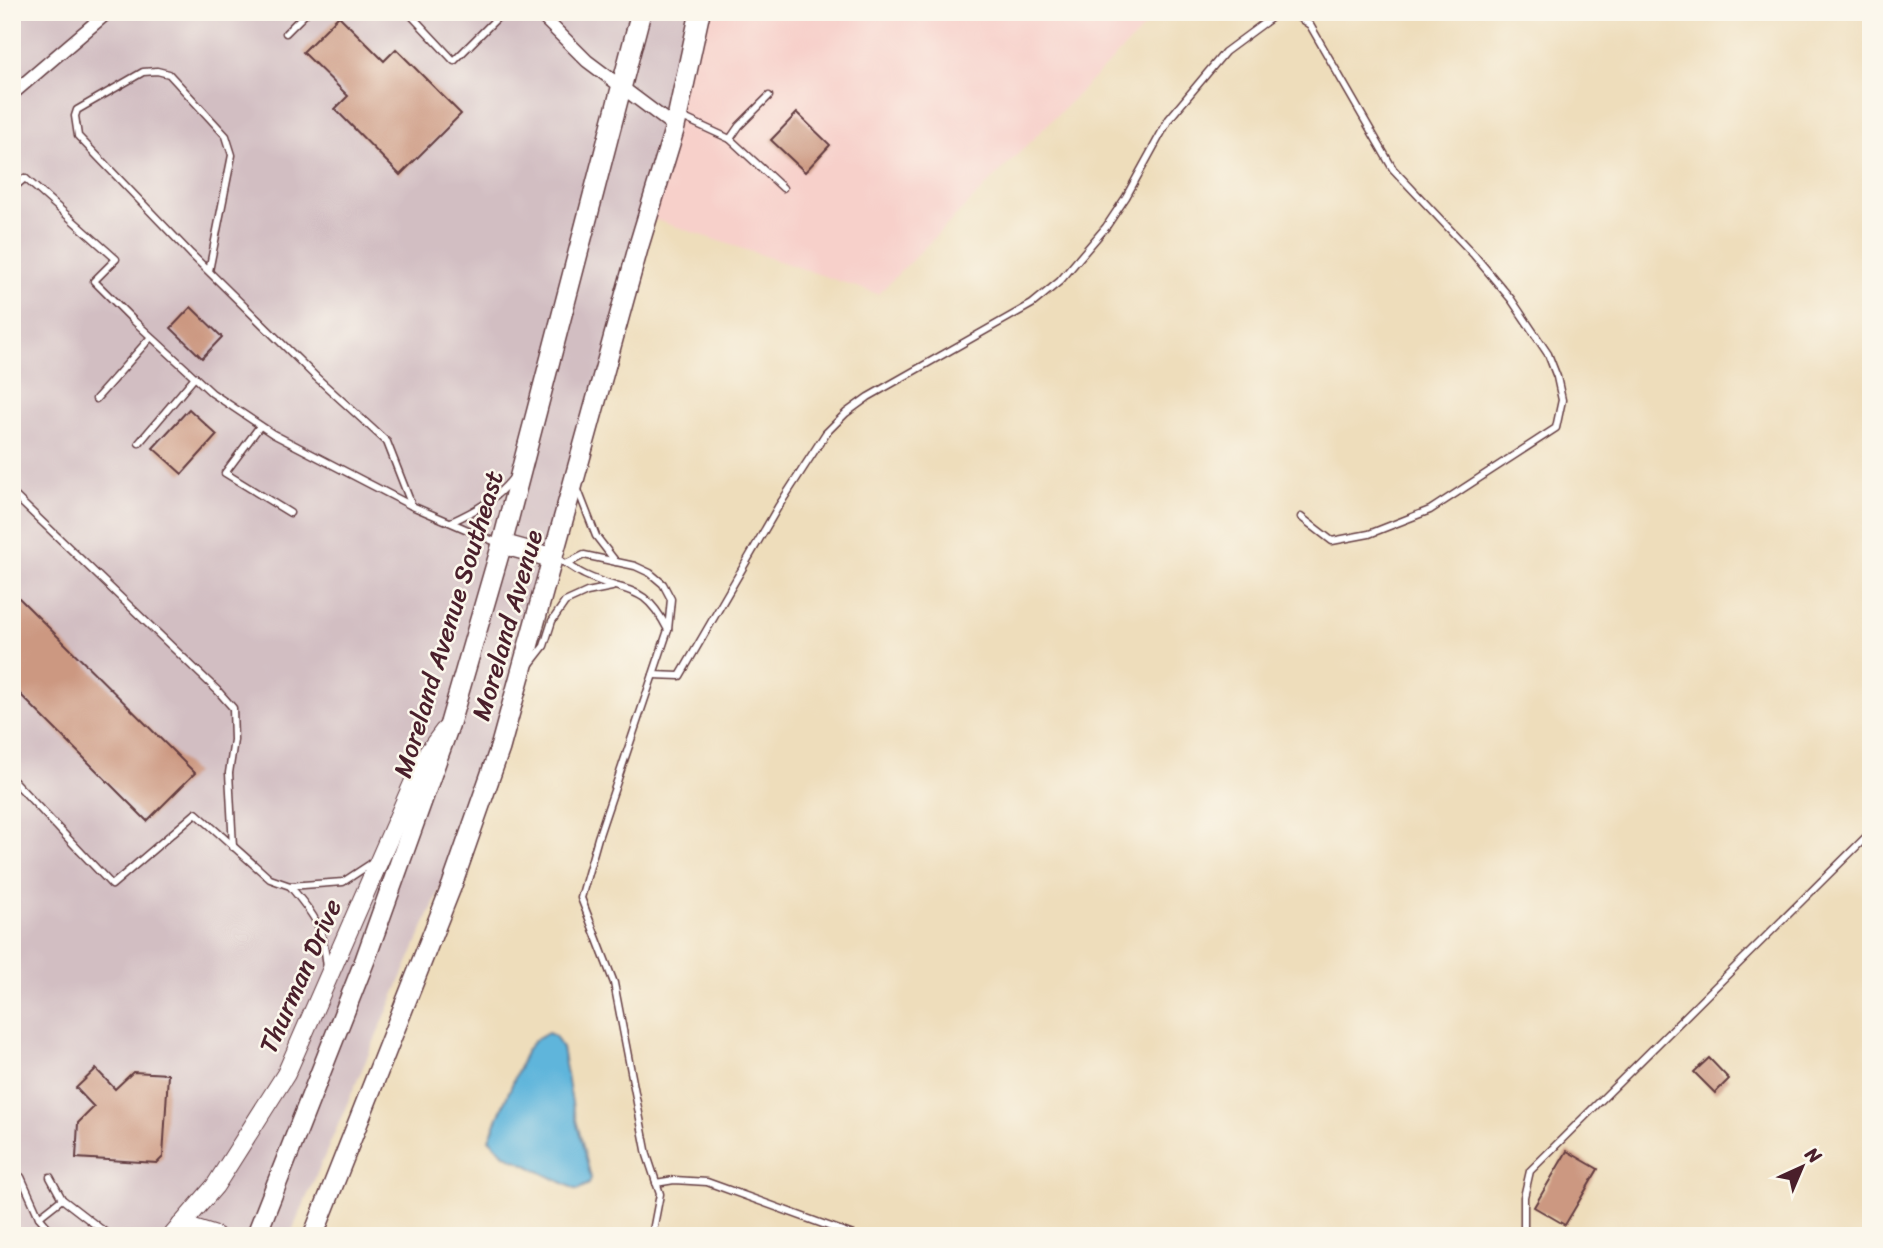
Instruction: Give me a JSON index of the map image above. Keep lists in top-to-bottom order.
{
  "streets": {
    "main road": ["Moreland Avenue Southeast", "Moreland Avenue", "Thurman Drive"]
  },
  "crossings": [
    ["Moreland Avenue Southeast", "Thurman Drive"]
  ],
  "north": "top right"
}
